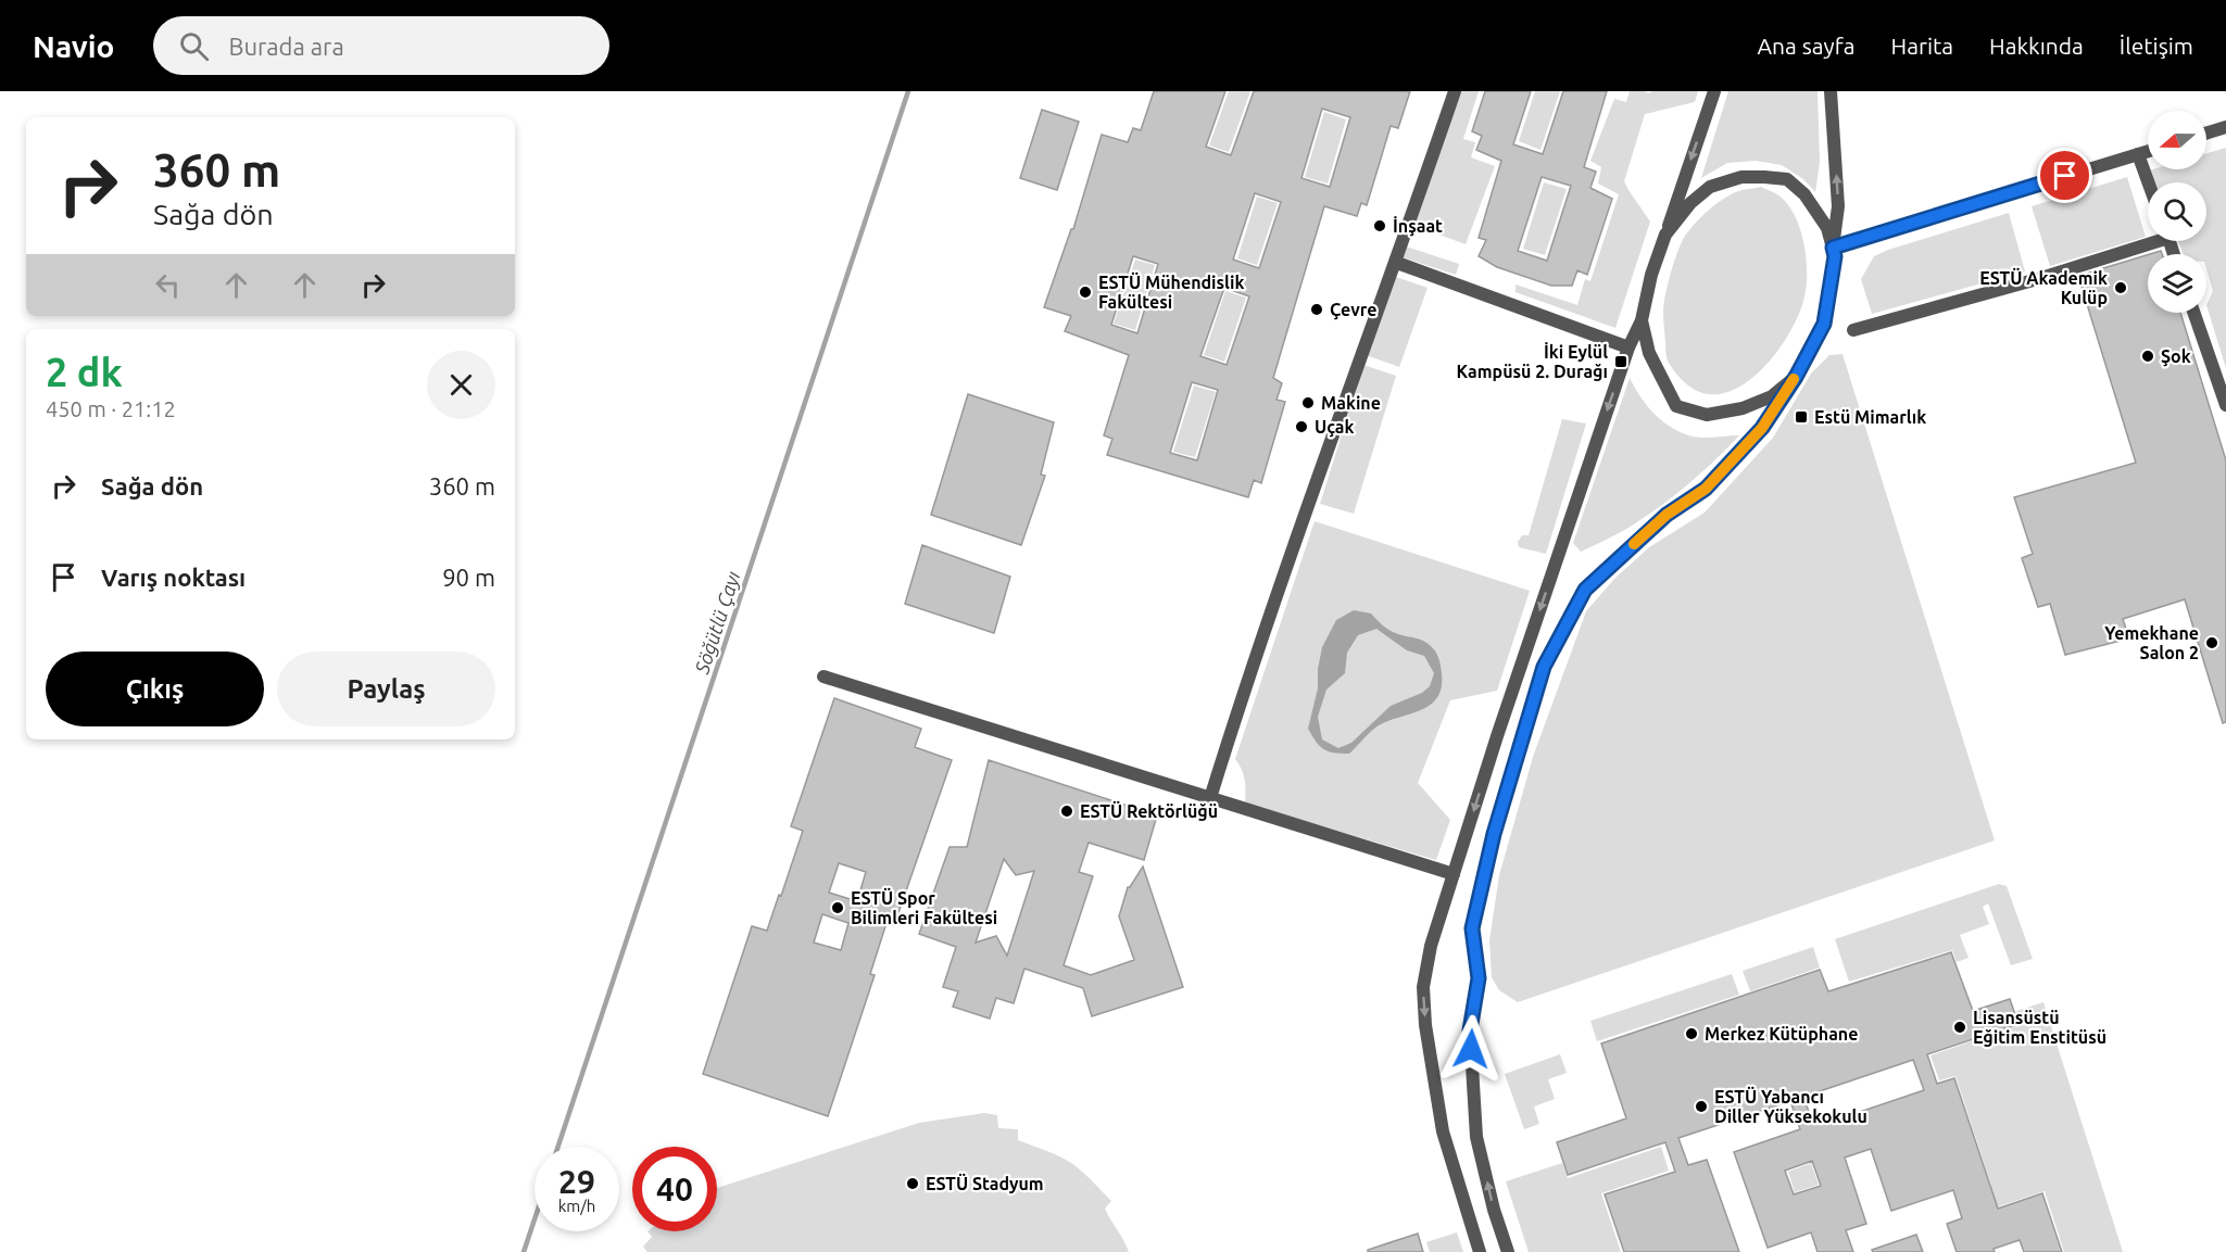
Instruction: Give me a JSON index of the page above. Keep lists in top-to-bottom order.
{
  "water": ["Söğütlü Çayı"],
  "places": {
    "other": [
      "İnşaat",
      "ESTÜ Akademik Kulüp",
      "ESTÜ Mühendislik Fakültesi",
      "Çevre",
      "Şok",
      "Makine",
      "Uçak",
      "Yemekhane Salon 2",
      "ESTÜ Rektörlüğü",
      "ESTÜ Spor Bilimleri Fakültesi",
      "Lisansüstü Eğitim Enstitüsü",
      "Merkez Kütüphane",
      "ESTÜ Yabancı Diller Yüksekokulu",
      "ESTÜ Stadyum"
    ],
    "transit": ["İki Eylül Kampüsü 2. Durağı", "Estü Mimarlık"]
  },
  "north": "left",
  "page": {
    "header": "Navio",
    "search": "Burada ara",
    "nav": [
      "Ana sayfa",
      "Harita",
      "Hakkında",
      "İletişim"
    ],
    "turn": ["360 m", "Sağa dön"],
    "heading": ["2 dk", "450 m · 21:12"],
    "list": [
      {
        "name": "Sağa dön",
        "value": "360 m"
      },
      {
        "name": "Varış noktası",
        "value": "90 m"
      }
    ],
    "buttons": ["Çıkış", "Paylaş"],
    "speed": "29 km/h",
    "limit": "40"
  }
}
